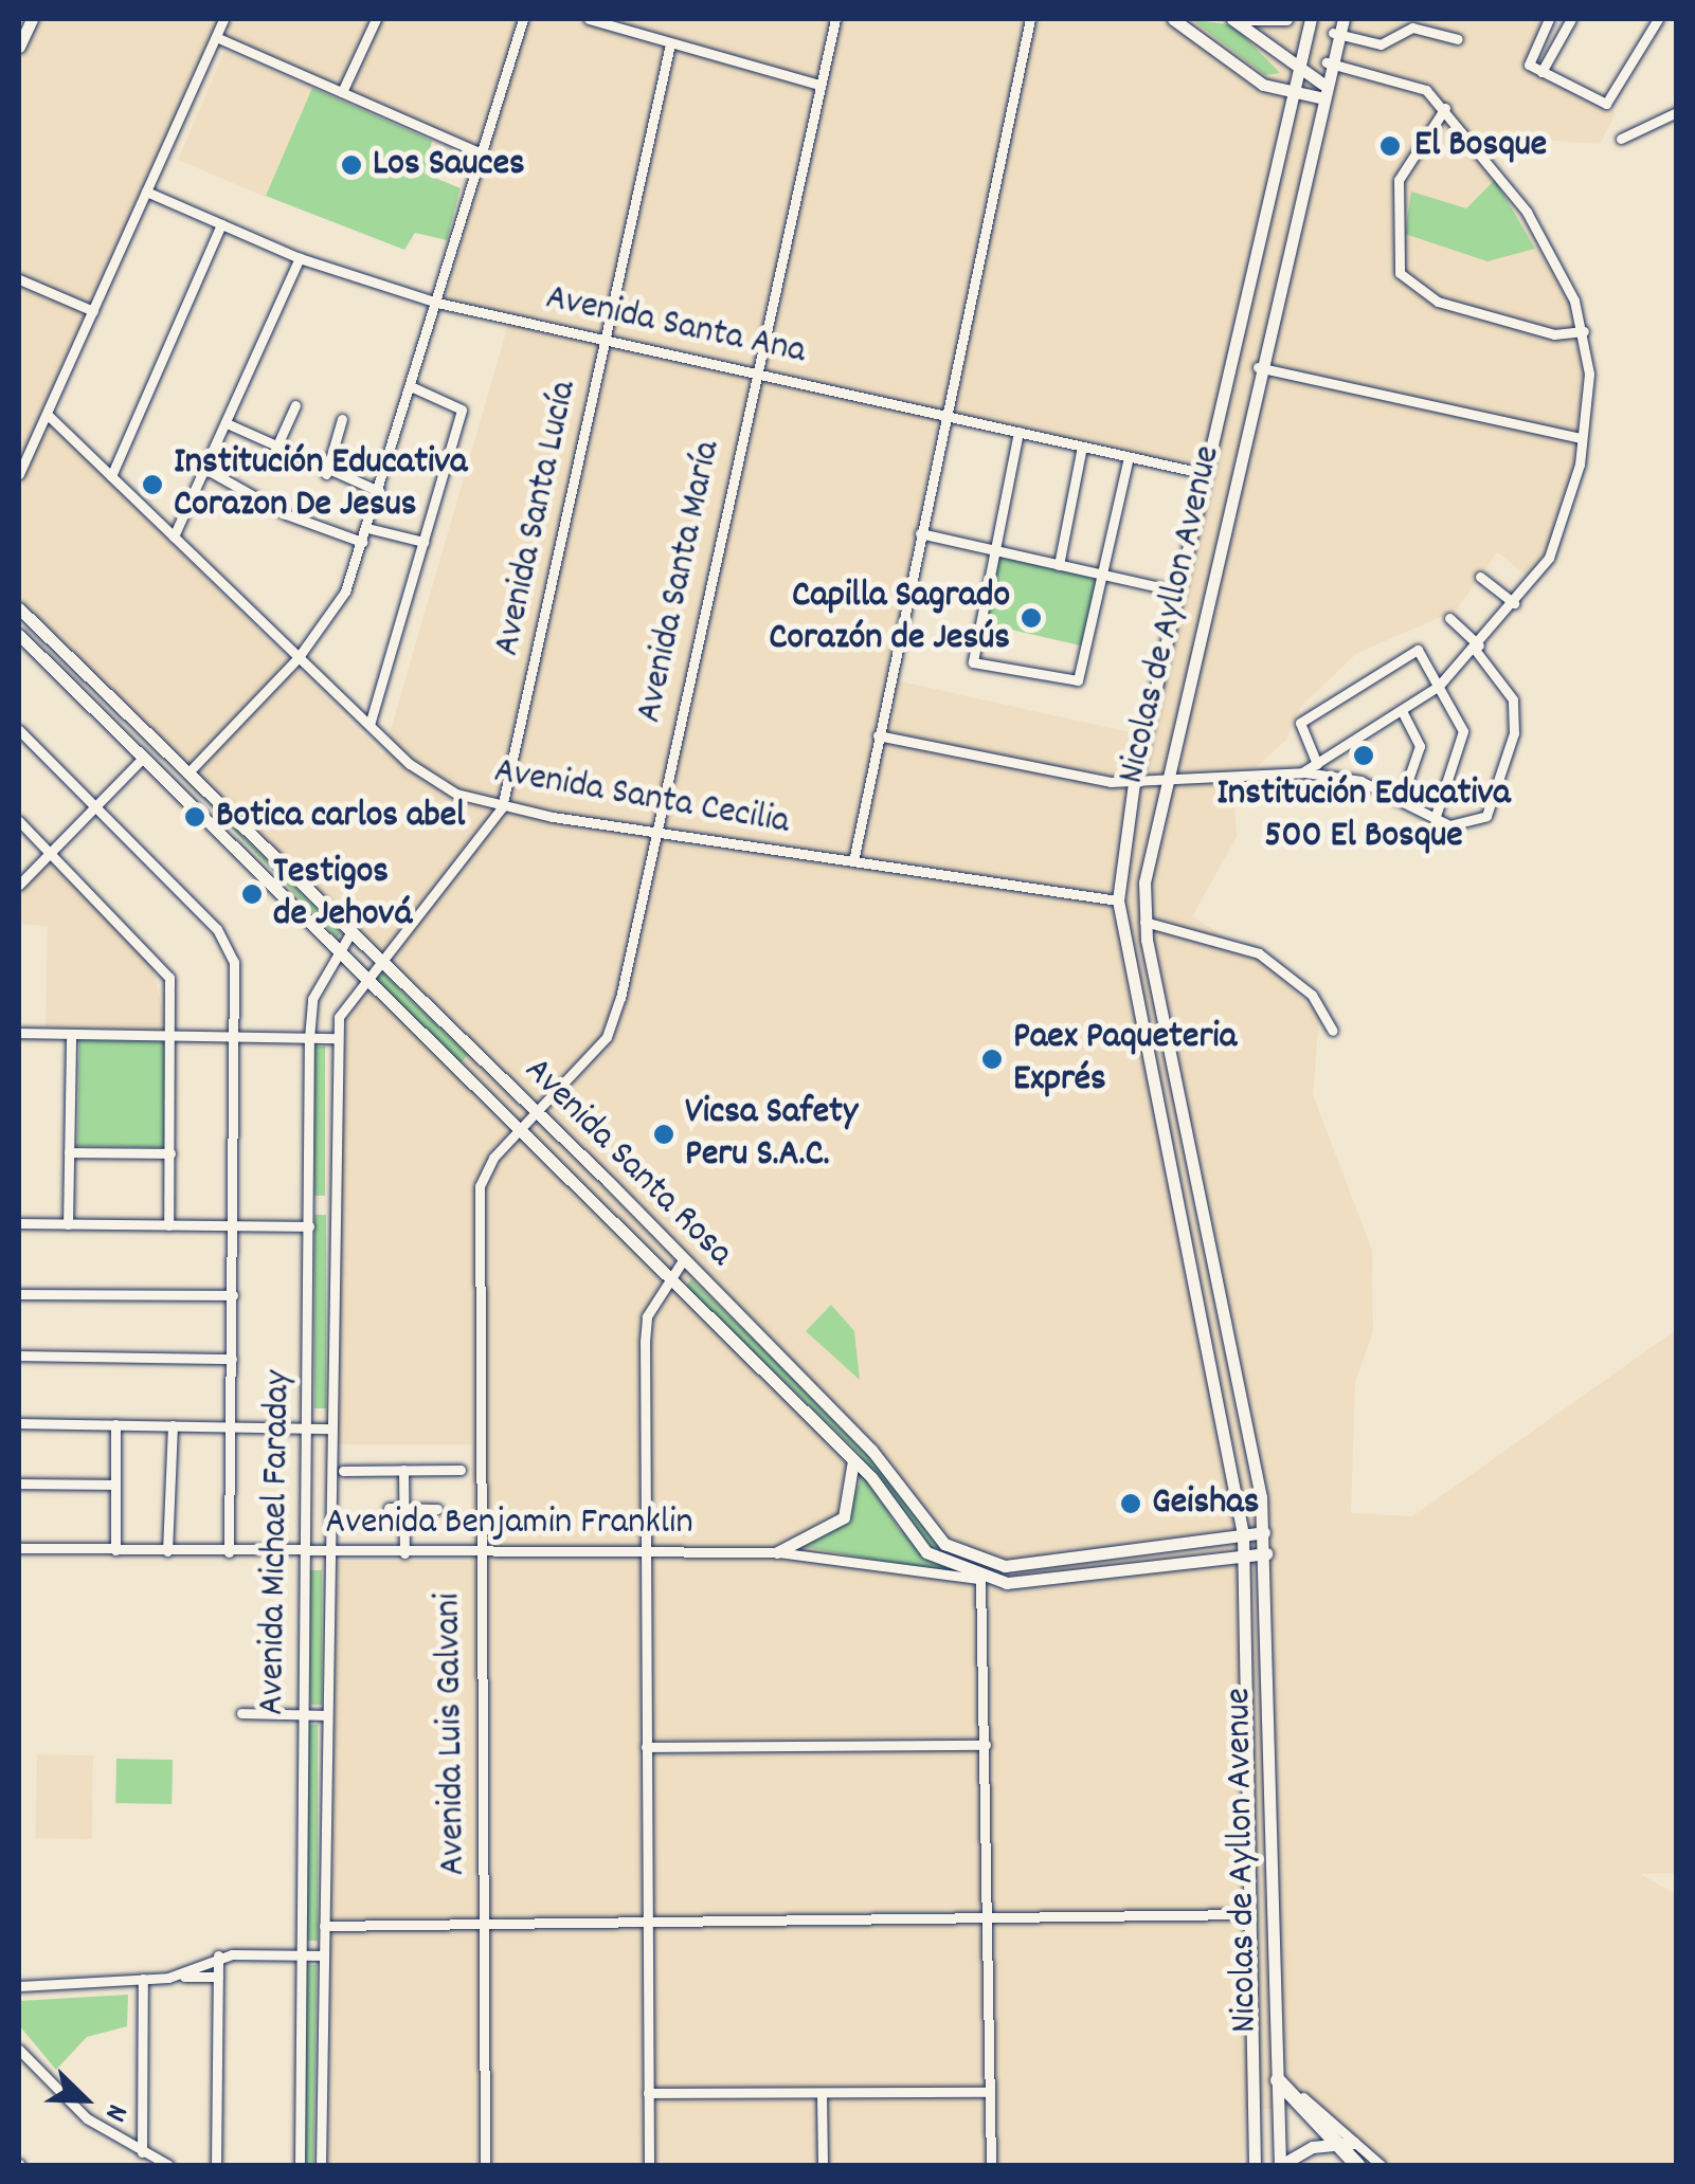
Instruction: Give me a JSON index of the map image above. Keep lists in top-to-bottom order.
{
  "streets": {
    "main road": ["Nicolas de Ayllon Avenue", "Avenida Santa Rosa"],
    "street": [
      "Avenida Santa Ana",
      "Avenida Santa Lucía",
      "Avenida Santa María",
      "Avenida Santa Cecilia",
      "Avenida Benjamin Franklin",
      "Avenida Michael Faraday",
      "Avenida Luis Galvani"
    ]
  },
  "crossings": [
    ["Avenida Santa Ana", "Avenida Santa Lucía"],
    ["Avenida Santa Ana", "Avenida Santa María"],
    ["Avenida Santa Ana", "Nicolas de Ayllon Avenue"],
    ["Avenida Santa Lucía", "Avenida Santa Cecilia"],
    ["Avenida Santa Lucía", "Avenida Santa Rosa"],
    ["Avenida Santa Lucía", "Avenida Michael Faraday"],
    ["Avenida Santa María", "Avenida Santa Cecilia"],
    ["Avenida Santa María", "Avenida Santa Rosa"],
    ["Avenida Santa María", "Avenida Luis Galvani"],
    ["Nicolas de Ayllon Avenue", "Avenida Santa Cecilia"],
    ["Avenida Santa Rosa", "Avenida Benjamin Franklin"],
    ["Avenida Santa Rosa", "Avenida Michael Faraday"],
    ["Avenida Santa Rosa", "Avenida Luis Galvani"],
    ["Avenida Benjamin Franklin", "Avenida Michael Faraday"],
    ["Avenida Benjamin Franklin", "Avenida Luis Galvani"]
  ],
  "places": [
    "El Bosque",
    "Los Sauces",
    "Institución Educativa Corazon De Jesus",
    "Capilla Sagrado Corazón de Jesús",
    "Institución Educativa 500 El Bosque",
    "Botica carlos abel",
    "Testigos de Jehová",
    "Paex Paqueteria Exprés",
    "Vicsa Safety Peru S.A.C.",
    "Geishas"
  ],
  "north": "bottom right"
}
